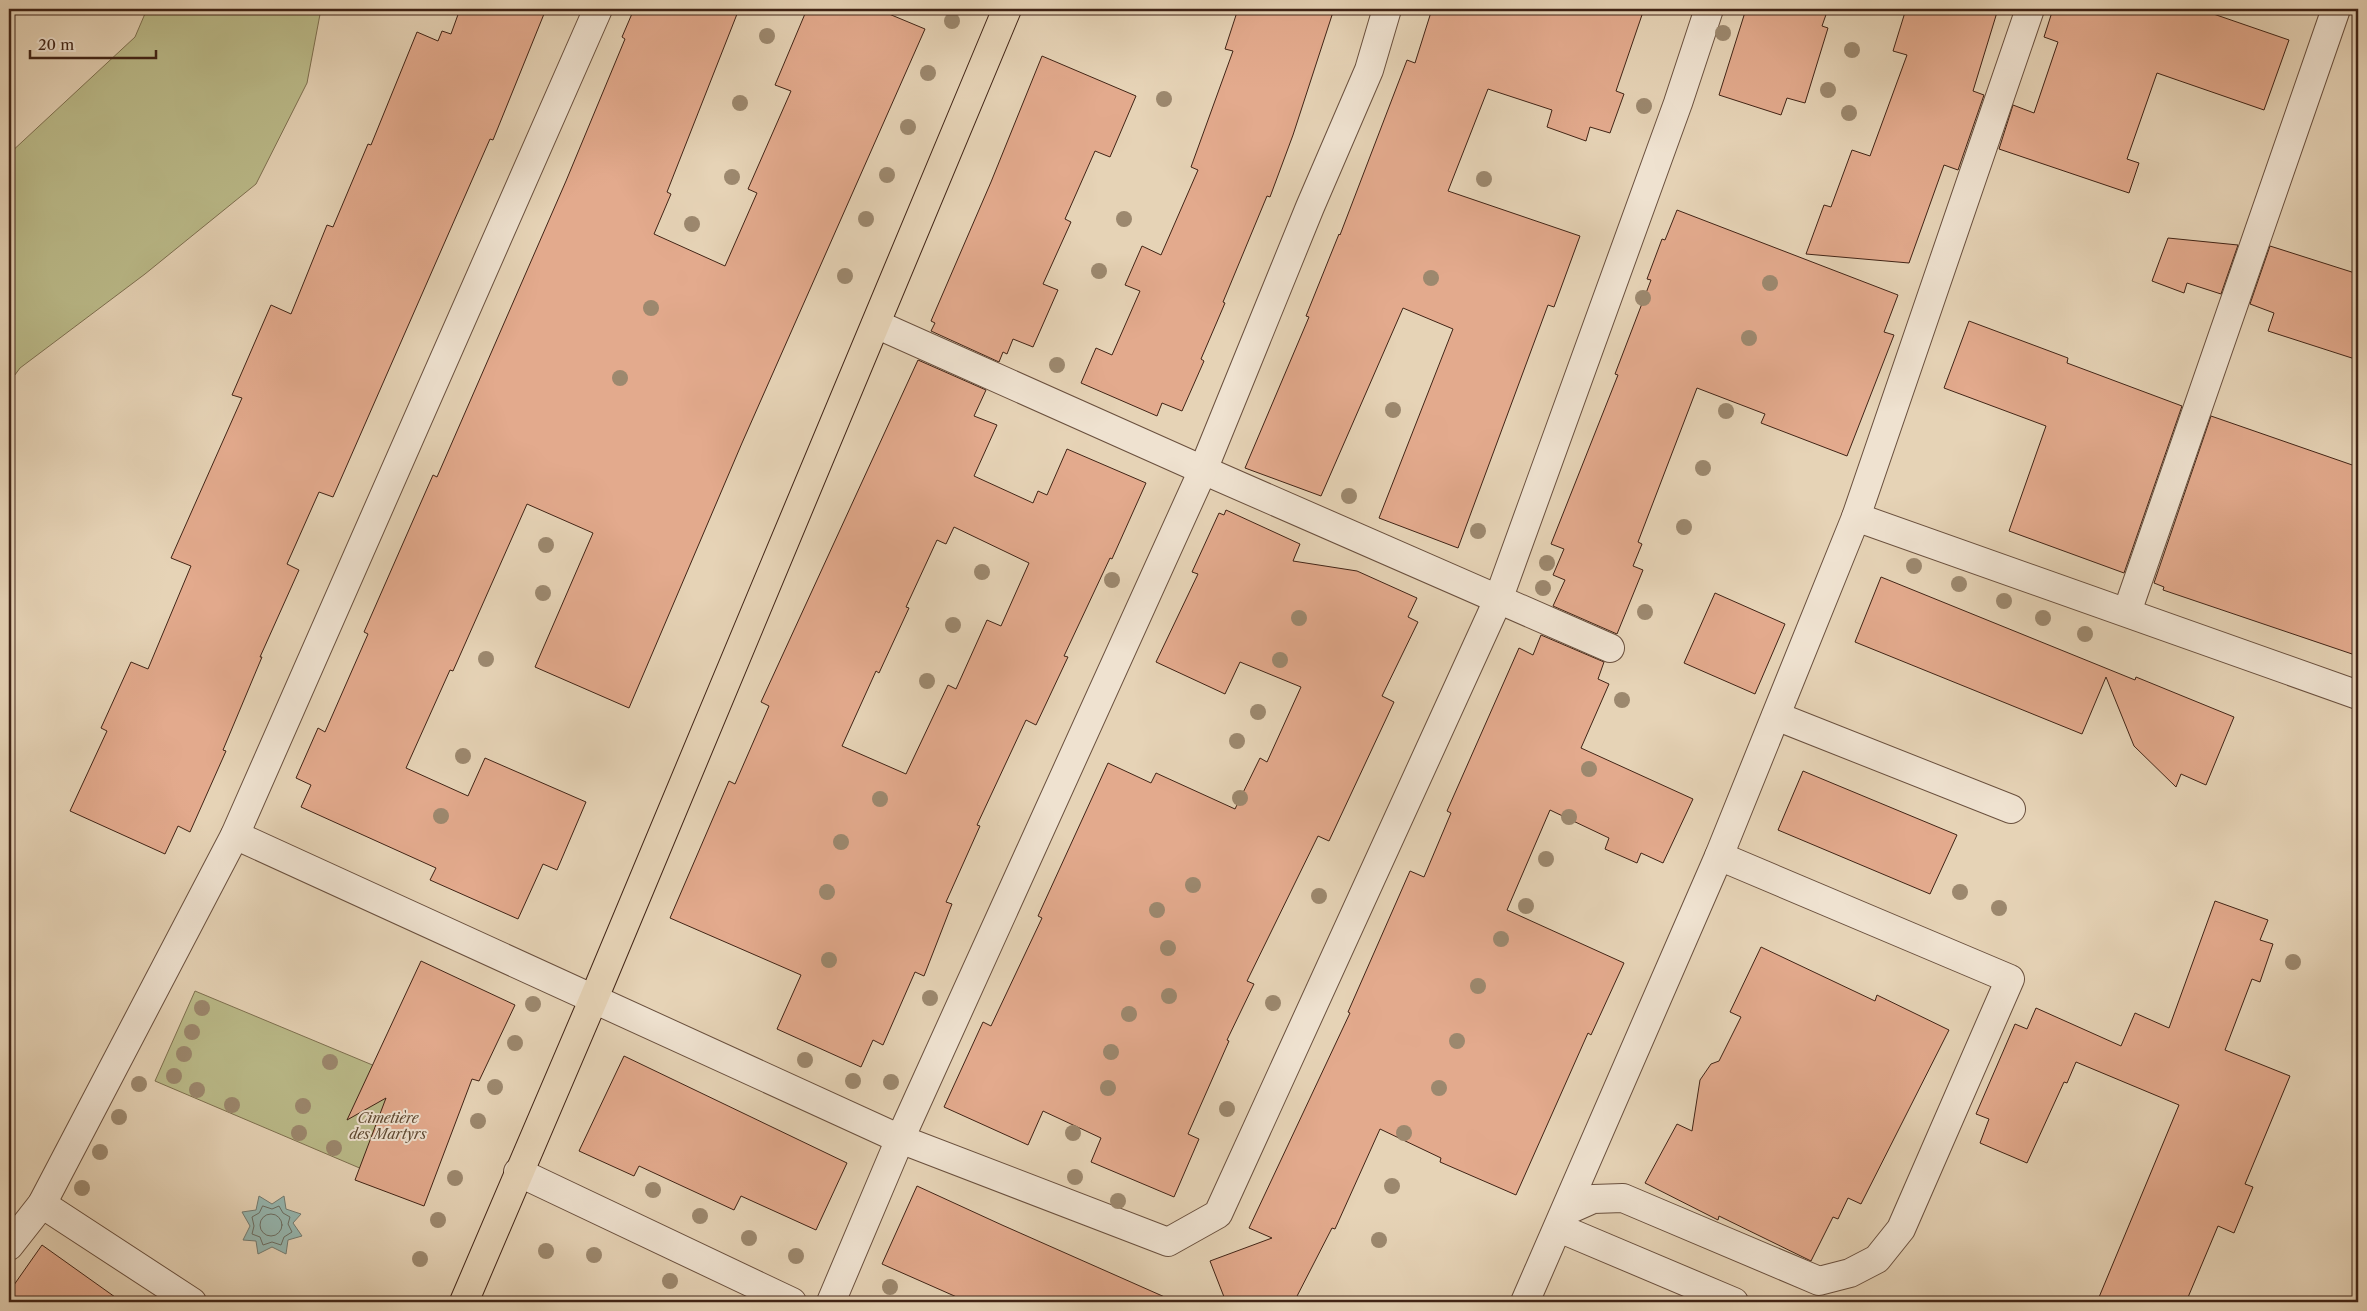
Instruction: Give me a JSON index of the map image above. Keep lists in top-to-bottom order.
{
  "parks": ["Cimetière des Martyrs"],
  "scale_bar": "20 m"
}
